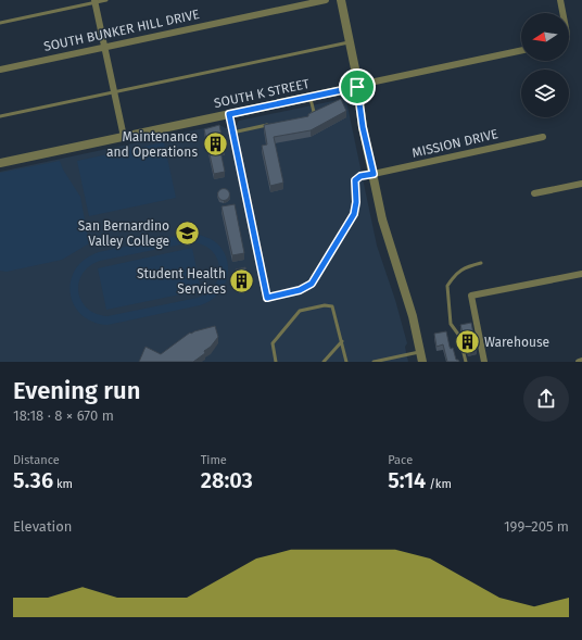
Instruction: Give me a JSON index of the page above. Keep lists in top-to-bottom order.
{
  "streets": {
    "street": ["SOUTH BUNKER HILL DRIVE", "SOUTH K STREET", "MISSION DRIVE"]
  },
  "places": {
    "building": ["Maintenance and Operations", "Student Health Services", "Warehouse"],
    "school or university": ["San Bernardino Valley College"]
  },
  "north": "left",
  "page": {
    "heading": ["Evening run", "18:18 · 8 × 670 m"],
    "stats": [
      ["Distance", "5.36 km"],
      ["Time", "28:03"],
      ["Pace", "5:14 /km"]
    ],
    "chart": ["Elevation", "199–205 m"]
  }
}
